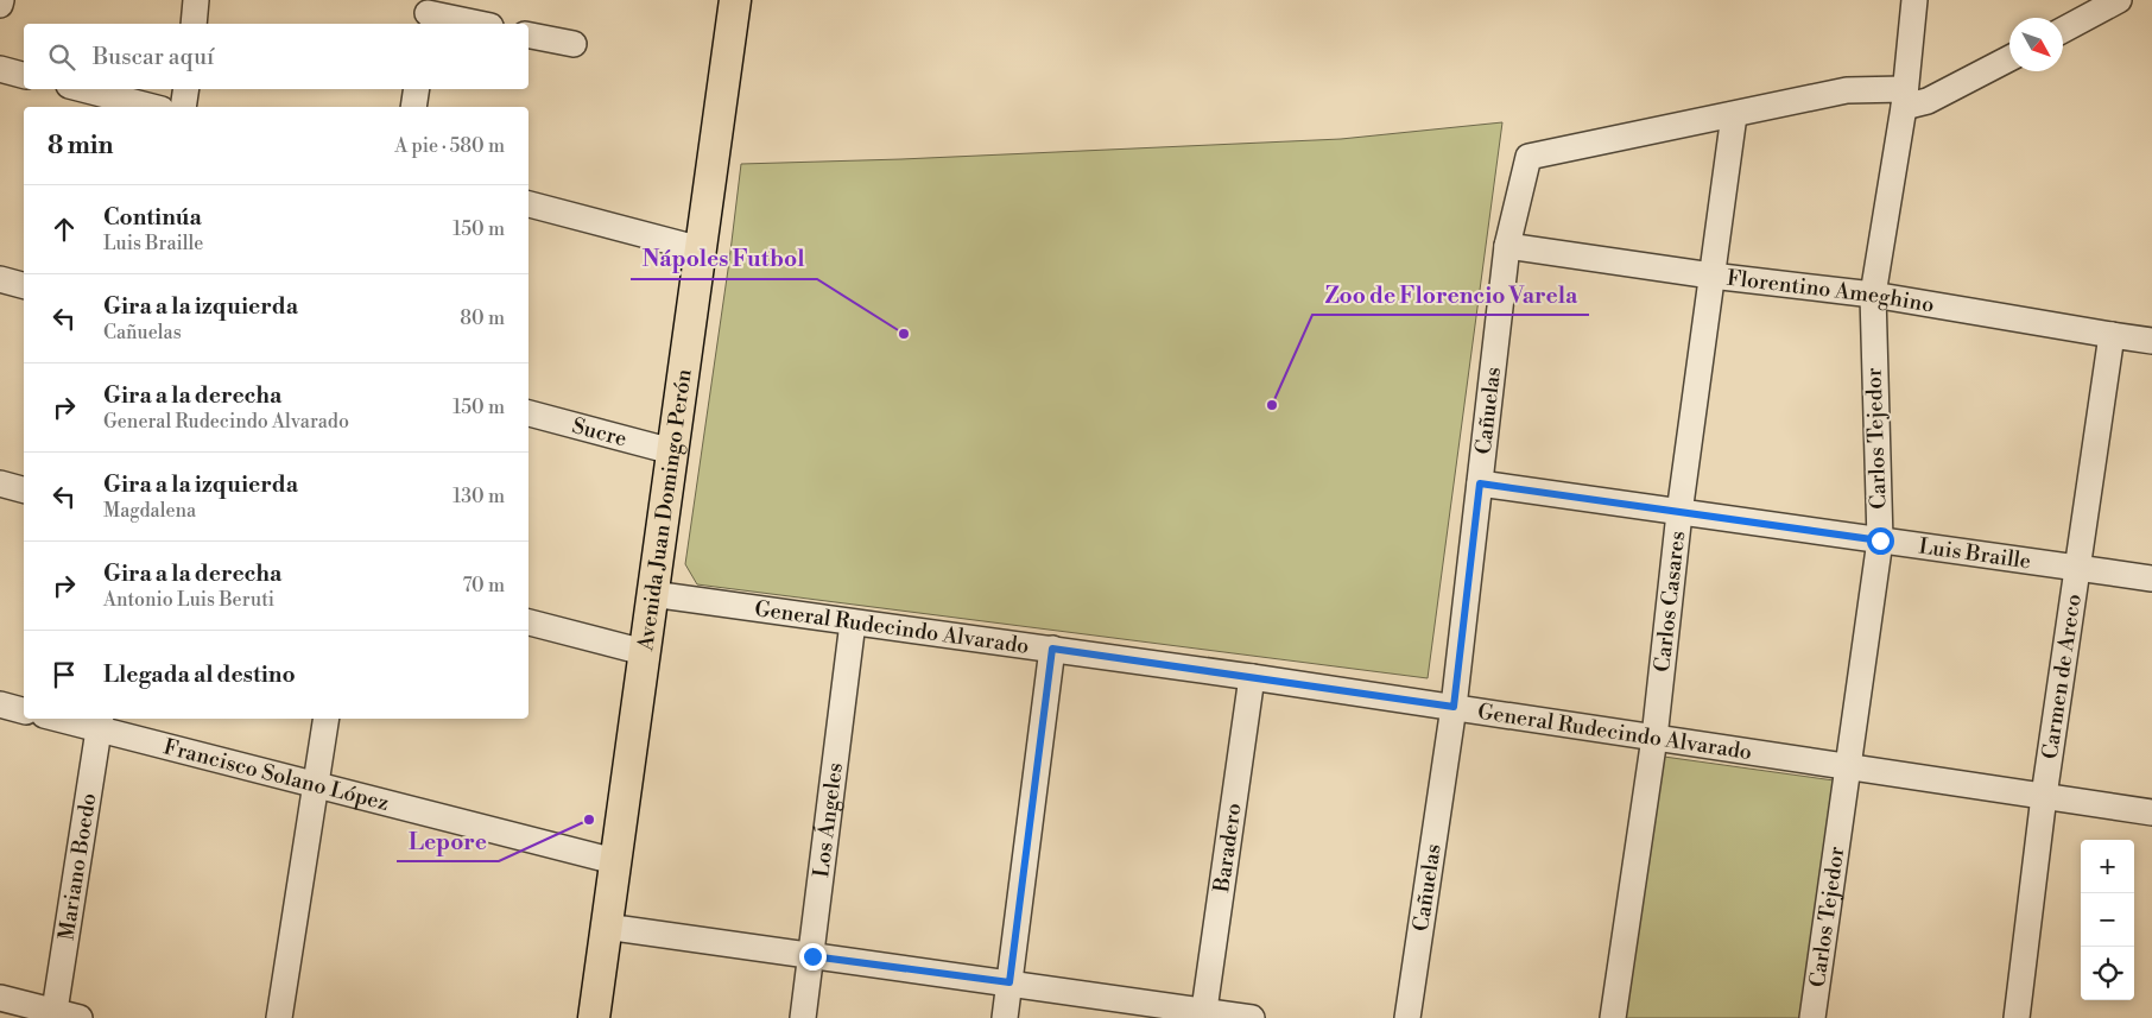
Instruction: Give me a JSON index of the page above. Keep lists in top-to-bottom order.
{
  "streets": {
    "main road": ["Avenida Juan Domingo Perón"],
    "street": [
      "Florentino Ameghino",
      "Cañuelas",
      "Sucre",
      "Carlos Tejedor",
      "Luis Braille",
      "Carlos Casares",
      "General Rudecindo Alvarado",
      "Carmen de Areco",
      "Francisco Solano López",
      "Los Ángeles",
      "Baradero",
      "Mariano Boedo"
    ]
  },
  "crossings": [
    ["Florentino Ameghino", "Cañuelas"],
    ["Florentino Ameghino", "Carlos Tejedor"],
    ["Florentino Ameghino", "Carlos Casares"],
    ["Florentino Ameghino", "Carmen de Areco"],
    ["Cañuelas", "Luis Braille"],
    ["Cañuelas", "Carlos Casares"],
    ["Cañuelas", "General Rudecindo Alvarado"],
    ["Sucre", "Avenida Juan Domingo Perón"],
    ["Carlos Tejedor", "Luis Braille"],
    ["Carlos Tejedor", "General Rudecindo Alvarado"],
    ["Avenida Juan Domingo Perón", "General Rudecindo Alvarado"],
    ["Avenida Juan Domingo Perón", "Francisco Solano López"],
    ["Luis Braille", "Carlos Casares"],
    ["Luis Braille", "Carmen de Areco"],
    ["Carlos Casares", "General Rudecindo Alvarado"],
    ["General Rudecindo Alvarado", "Carmen de Areco"],
    ["General Rudecindo Alvarado", "Los Ángeles"],
    ["General Rudecindo Alvarado", "Baradero"],
    ["Francisco Solano López", "Mariano Boedo"]
  ],
  "places": ["Nápoles Futbol", "Zoo de Florencio Varela", "Lepore"],
  "north": "bottom right",
  "page": {
    "search": "Buscar aquí",
    "heading": ["8 min", "A pie · 580 m"],
    "list": [
      ["Continúa", "Luis Braille", "150 m"],
      ["Gira a la izquierda", "Cañuelas", "80 m"],
      ["Gira a la derecha", "General Rudecindo Alvarado", "150 m"],
      ["Gira a la izquierda", "Magdalena", "130 m"],
      ["Gira a la derecha", "Antonio Luis Beruti", "70 m"],
      "Llegada al destino"
    ],
    "map_buttons": ["+", "−"]
  }
}
